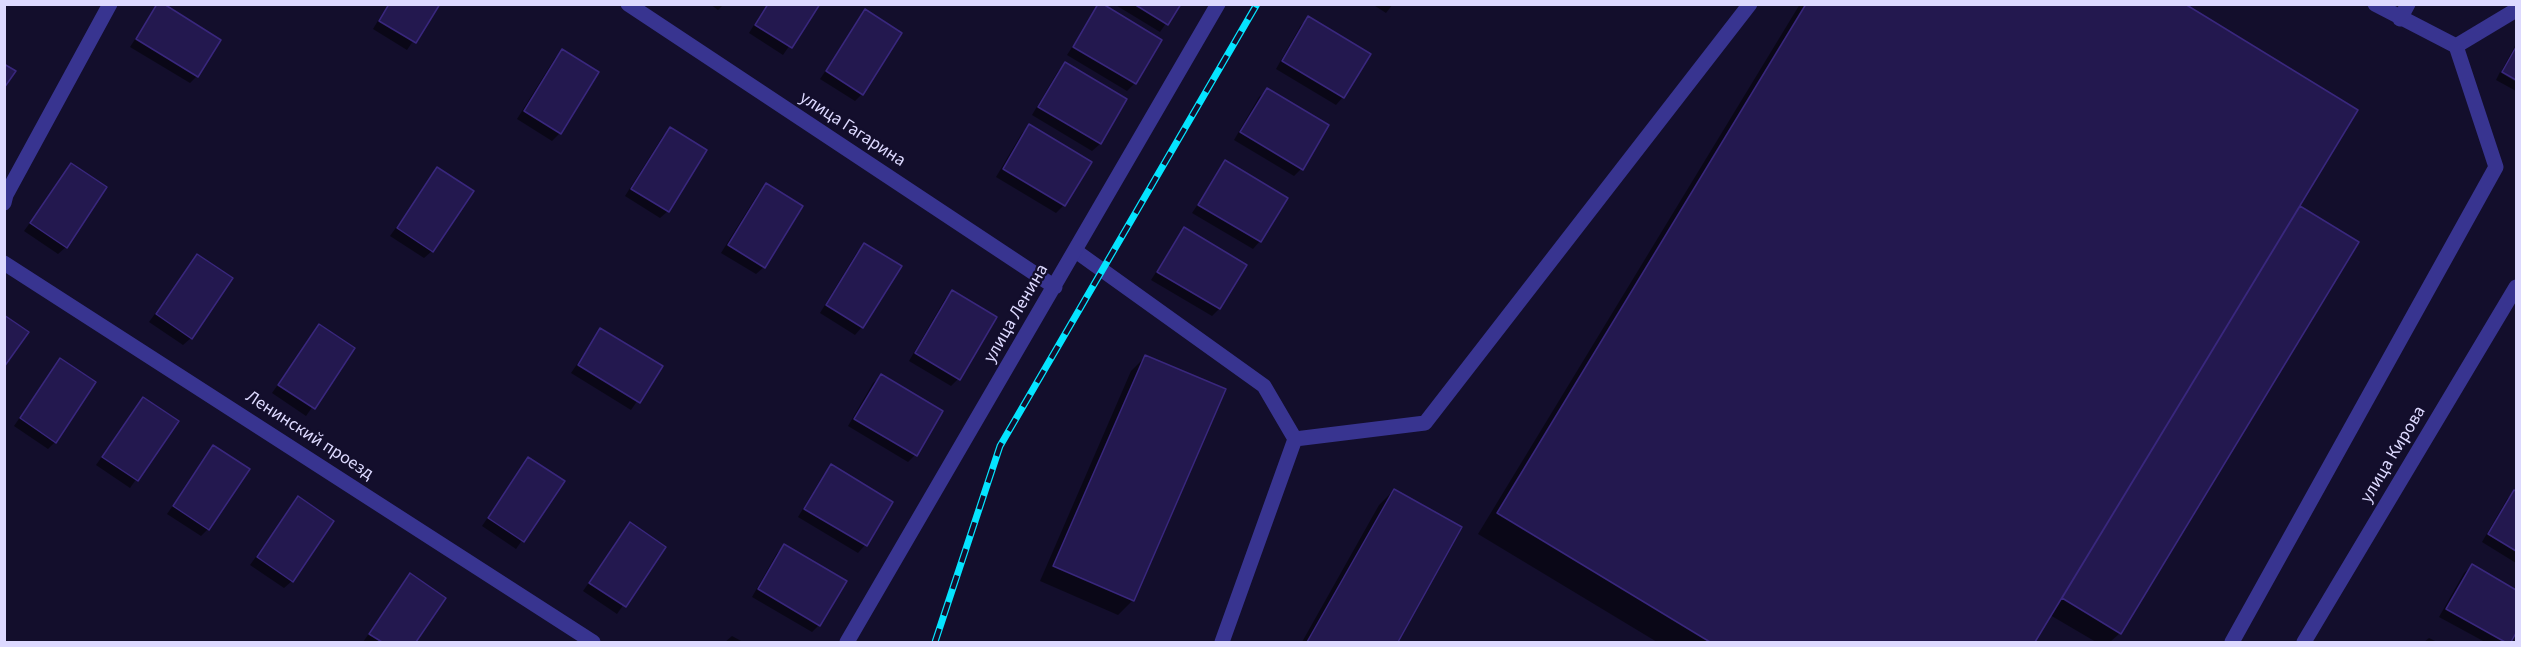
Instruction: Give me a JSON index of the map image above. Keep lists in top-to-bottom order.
{
  "streets": {
    "street": [
      "улица Гагарина",
      "улица Ленина",
      "Ленинский проезд",
      "улица Кирова"
    ]
  },
  "crossings": [
    ["улица Гагарина", "улица Ленина"]
  ]
}
